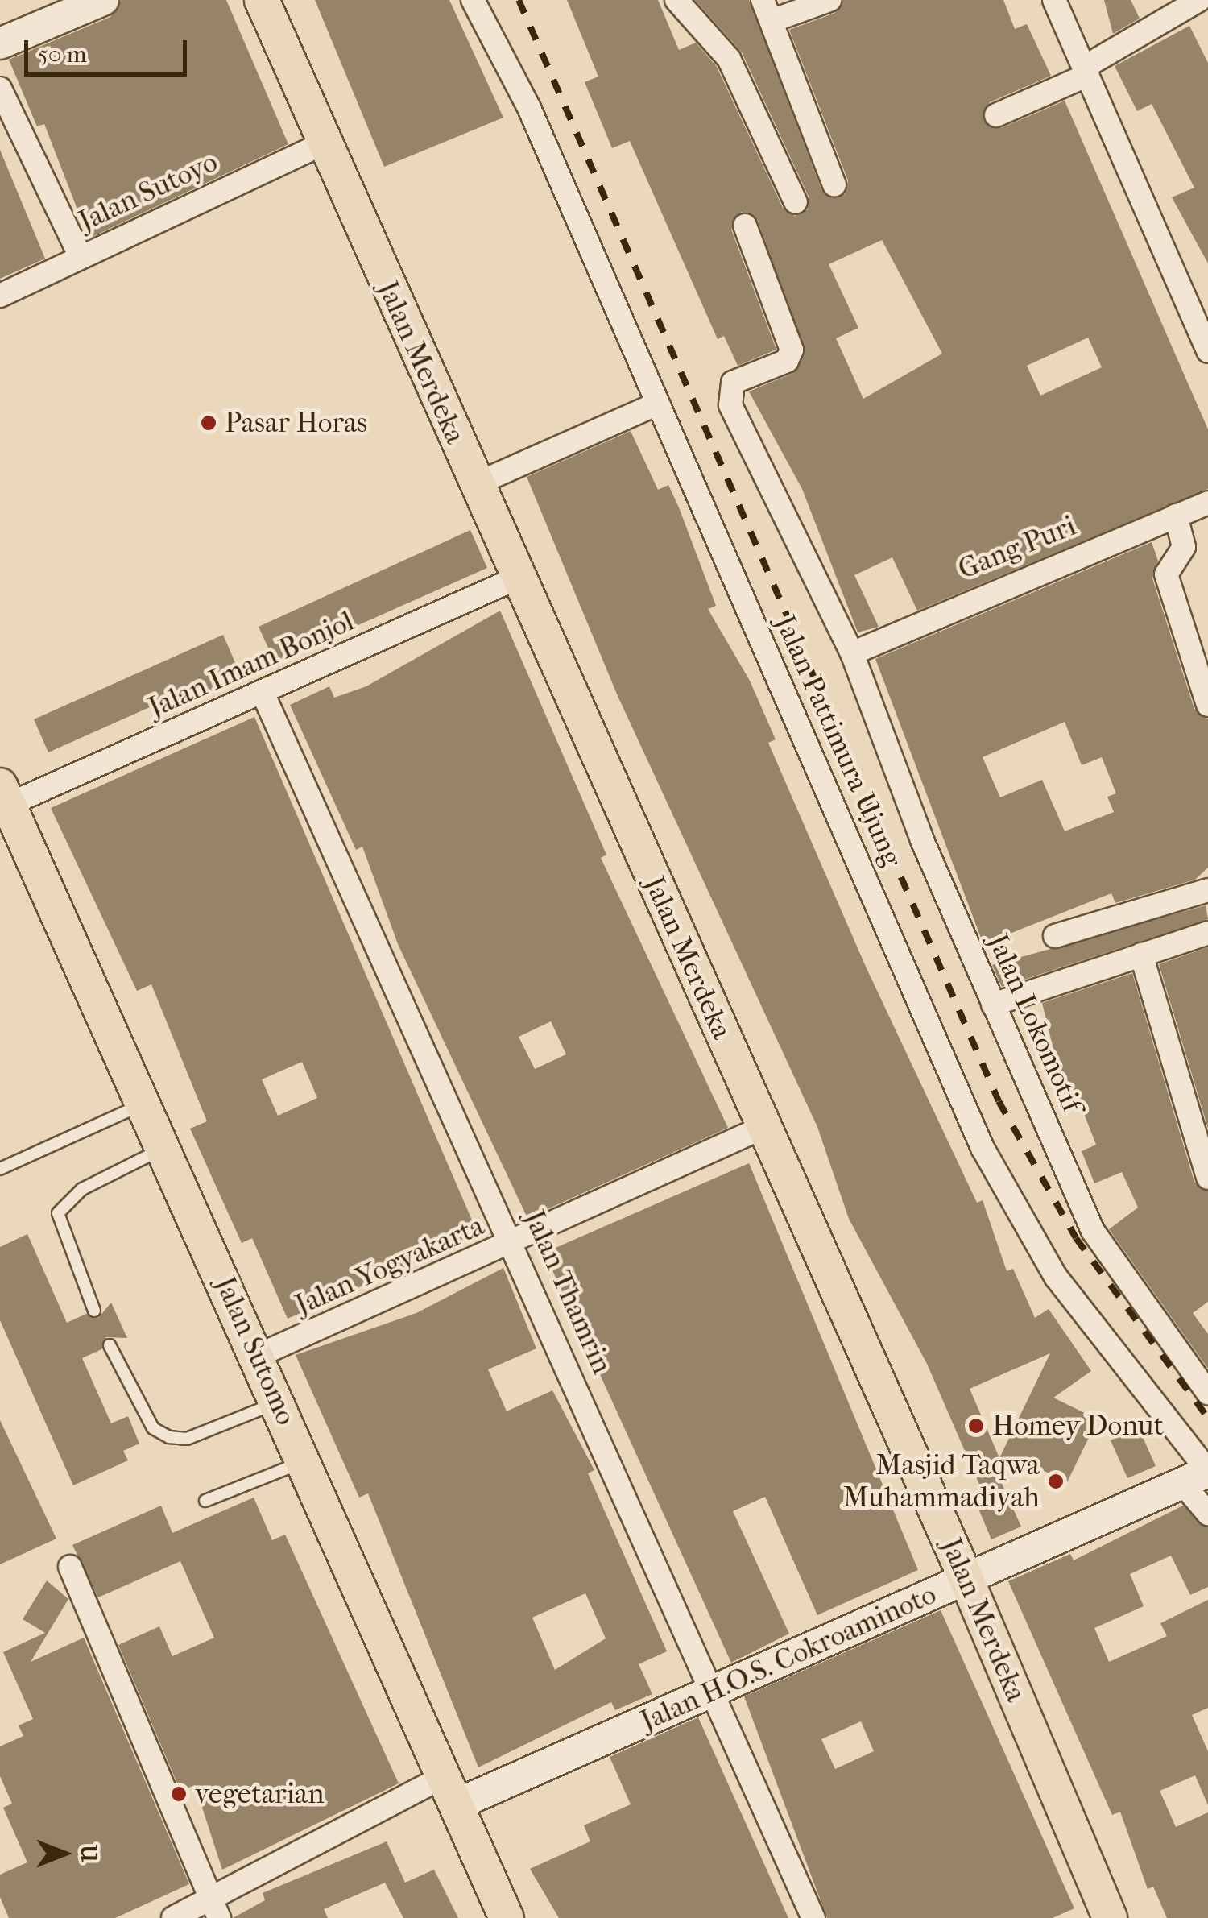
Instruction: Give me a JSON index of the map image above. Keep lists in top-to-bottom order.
{
  "streets": {
    "main road": ["Jalan Merdeka", "Jalan Sutomo"],
    "street": [
      "Jalan Sutoyo",
      "Gang Puri",
      "Jalan Imam Bonjol",
      "Jalan Pattimura Ujung",
      "Jalan Lokomotif",
      "Jalan Yogyakarta",
      "Jalan Thamrin",
      "Jalan H.O.S. Cokroaminoto"
    ]
  },
  "crossings": [
    ["Jalan Sutoyo", "Jalan Merdeka"],
    ["Jalan Merdeka", "Jalan Imam Bonjol"],
    ["Jalan Merdeka", "Jalan Yogyakarta"],
    ["Jalan Merdeka", "Jalan H.O.S. Cokroaminoto"],
    ["Gang Puri", "Jalan Lokomotif"],
    ["Jalan Imam Bonjol", "Jalan Thamrin"],
    ["Jalan Imam Bonjol", "Jalan Sutomo"],
    ["Jalan Pattimura Ujung", "Jalan H.O.S. Cokroaminoto"],
    ["Jalan Yogyakarta", "Jalan Thamrin"],
    ["Jalan Yogyakarta", "Jalan Sutomo"],
    ["Jalan Thamrin", "Jalan H.O.S. Cokroaminoto"],
    ["Jalan Sutomo", "Jalan H.O.S. Cokroaminoto"]
  ],
  "places": [
    "Pasar Horas",
    "Homey Donut",
    "Masjid Taqwa Muhammadiyah",
    "vegetarian"
  ],
  "scale_bar": "50 m",
  "north": "right"
}
